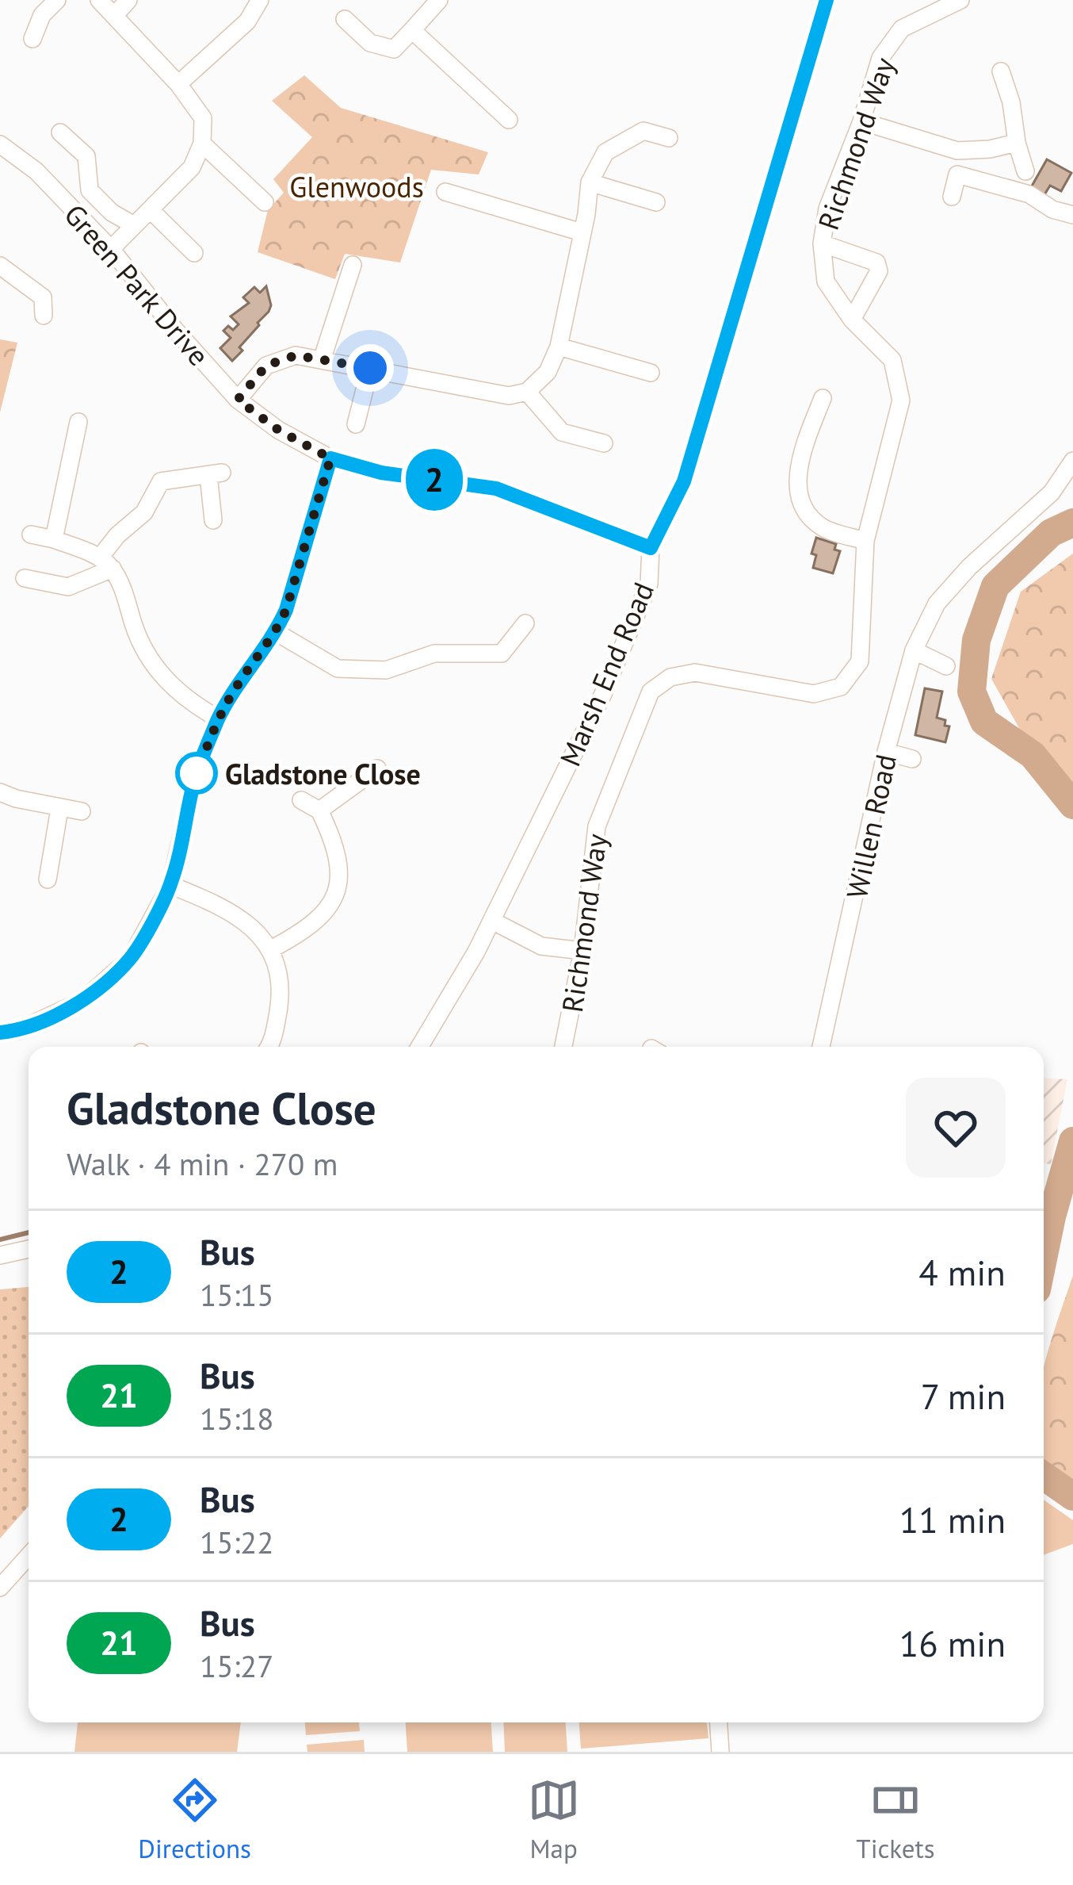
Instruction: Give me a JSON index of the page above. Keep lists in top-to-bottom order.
{
  "streets": {
    "street": [
      "Richmond Way",
      "Green Park Drive",
      "Marsh End Road",
      "Willen Road"
    ]
  },
  "crossings": [
    ["Green Park Drive", "Marsh End Road"]
  ],
  "parks": ["Glenwoods"],
  "places": ["Gladstone Close"],
  "lines": ["bus line 2"],
  "page": {
    "on_map": "2",
    "heading": ["Gladstone Close", "Walk · 4 min · 270 m"],
    "list": [
      {
        "mark": "2",
        "name": "Bus",
        "note": "15:15",
        "value": "4 min"
      },
      {
        "mark": "21",
        "name": "Bus",
        "note": "15:18",
        "value": "7 min"
      },
      {
        "mark": "2",
        "name": "Bus",
        "note": "15:22",
        "value": "11 min"
      },
      {
        "mark": "21",
        "name": "Bus",
        "note": "15:27",
        "value": "16 min"
      }
    ],
    "tabs": ["Directions", "Map", "Tickets"]
  }
}
